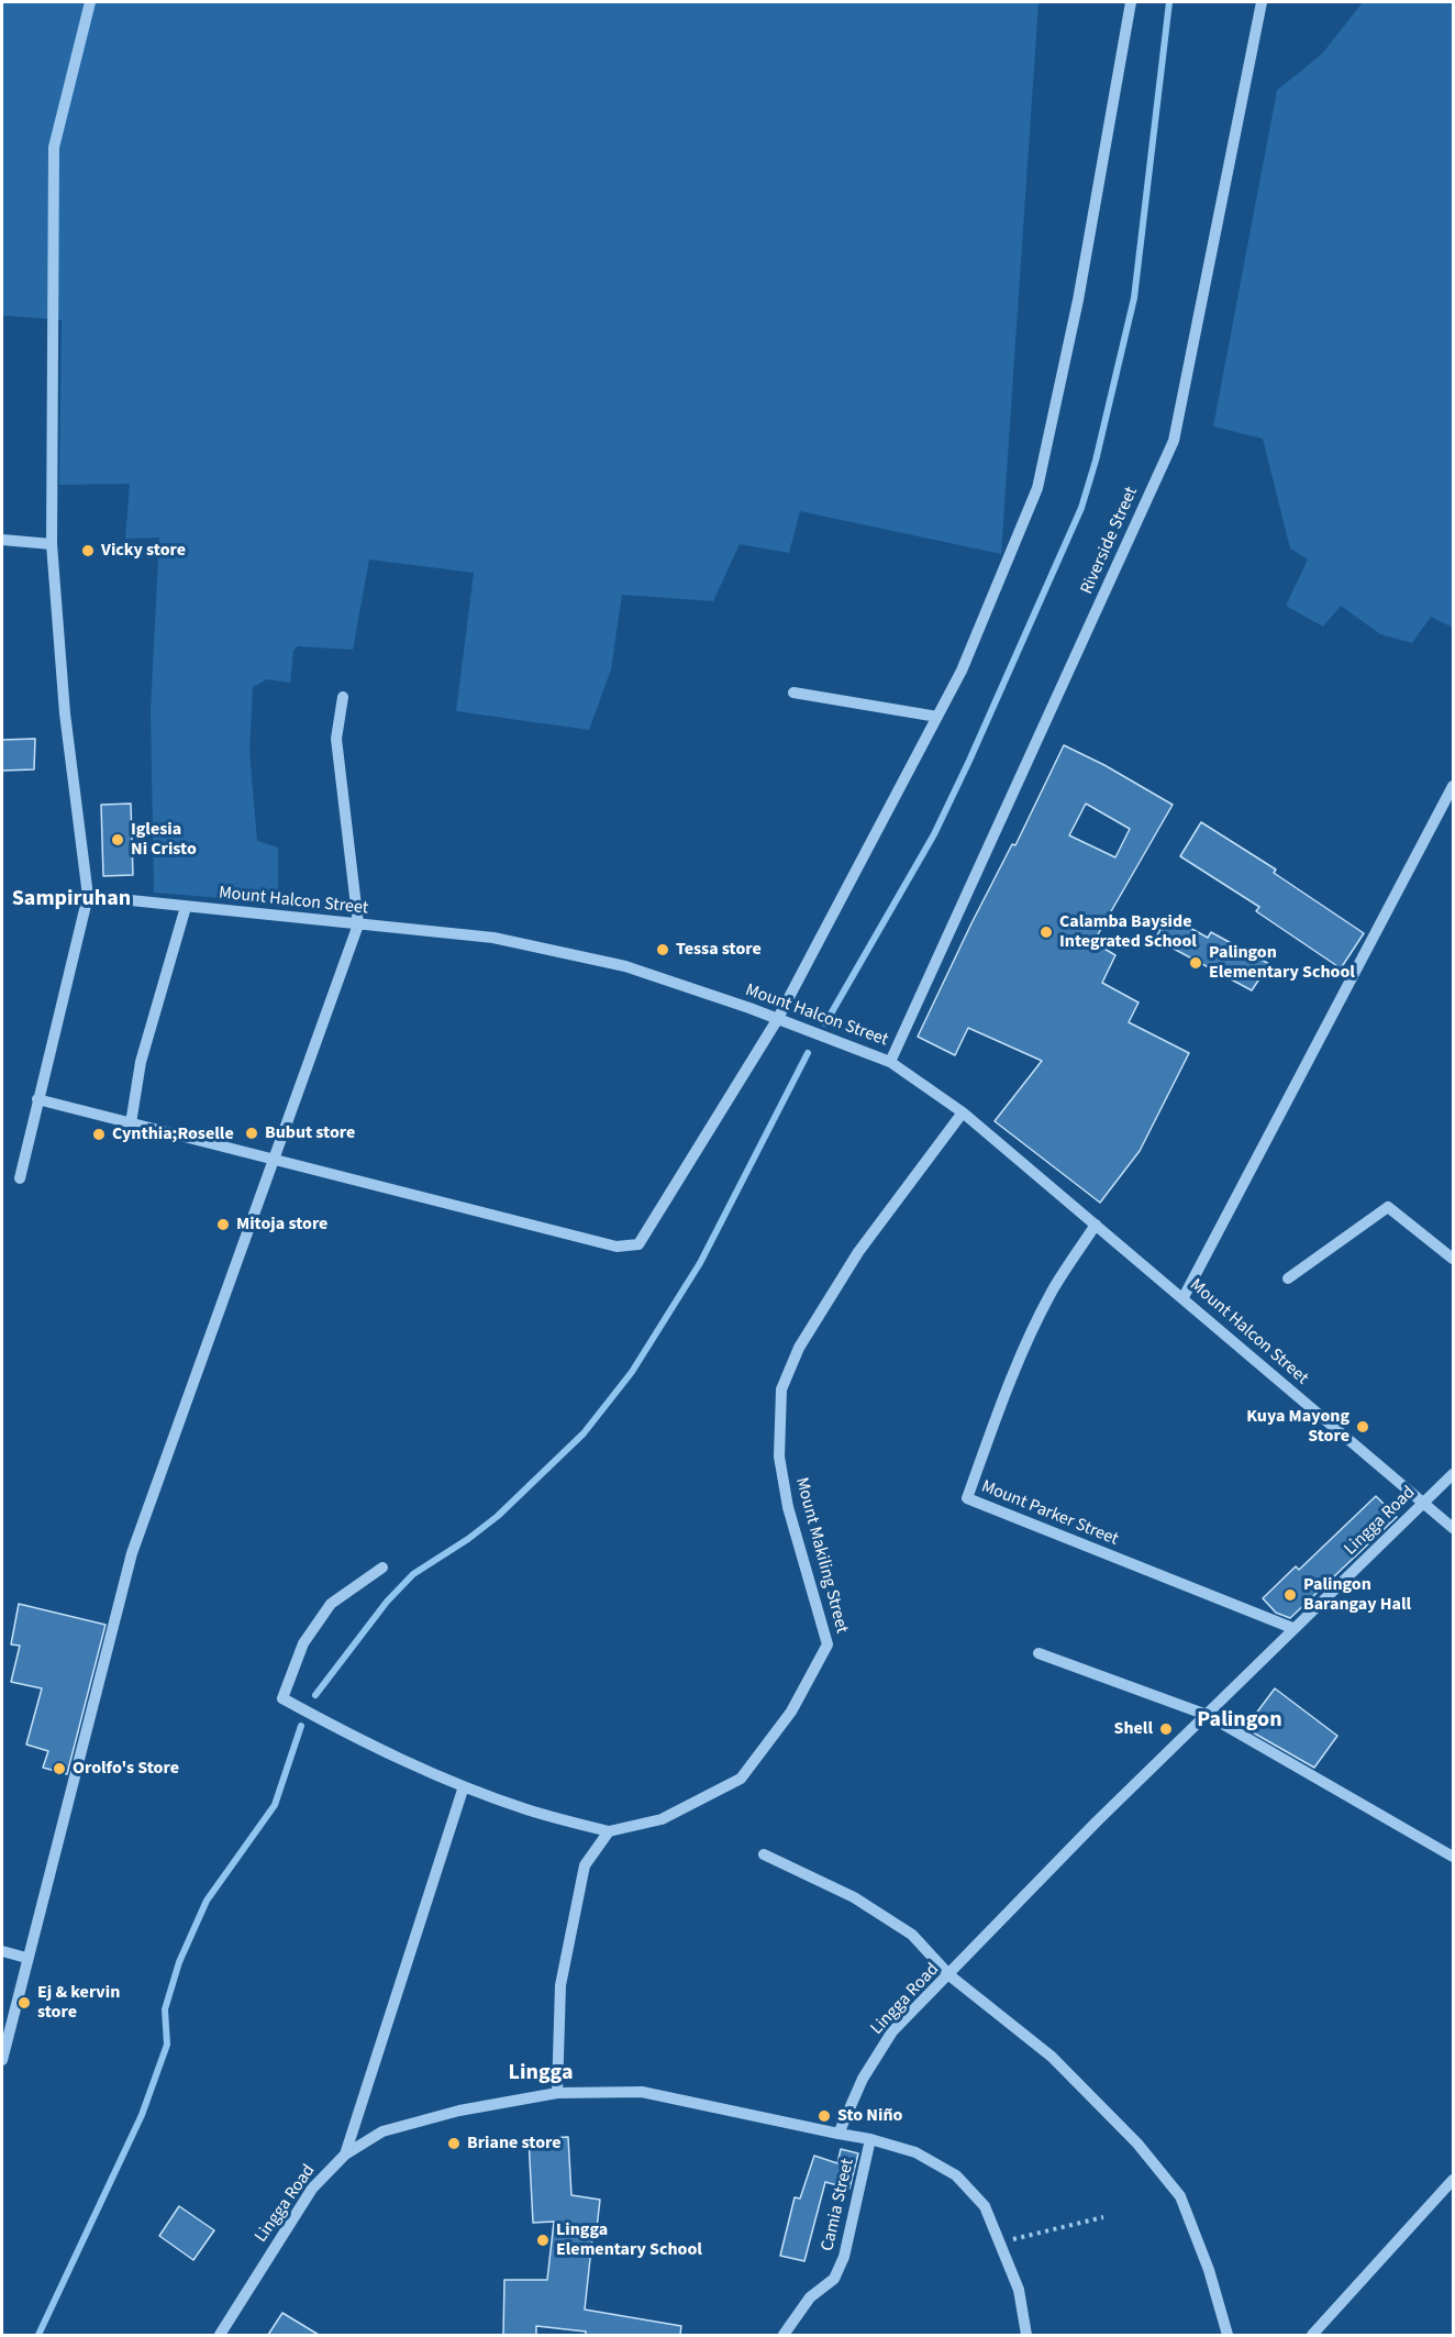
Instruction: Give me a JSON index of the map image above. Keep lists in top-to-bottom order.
{
  "streets": {
    "street": [
      "Riverside Street",
      "Mount Halcon Street",
      "Mount Parker Street",
      "Lingga Road",
      "Mount Makiling Street",
      "Camia Street"
    ]
  },
  "crossings": [
    ["Riverside Street", "Mount Halcon Street"],
    ["Mount Halcon Street", "Mount Parker Street"],
    ["Mount Halcon Street", "Lingga Road"],
    ["Mount Halcon Street", "Mount Makiling Street"],
    ["Mount Parker Street", "Lingga Road"]
  ],
  "districts": ["Sampiruhan", "Palingon", "Lingga"],
  "places": [
    "Vicky store",
    "Iglesia Ni Cristo",
    "Calamba Bayside Integrated School",
    "Tessa store",
    "Palingon Elementary School",
    "Bubut store",
    "Cynthia;Roselle",
    "Mitoja store",
    "Kuya Mayong Store",
    "Palingon Barangay Hall",
    "Shell",
    "Orolfo's Store",
    "Ej & kervin store",
    "Sto Niño",
    "Briane store",
    "Lingga Elementary School"
  ]
}
